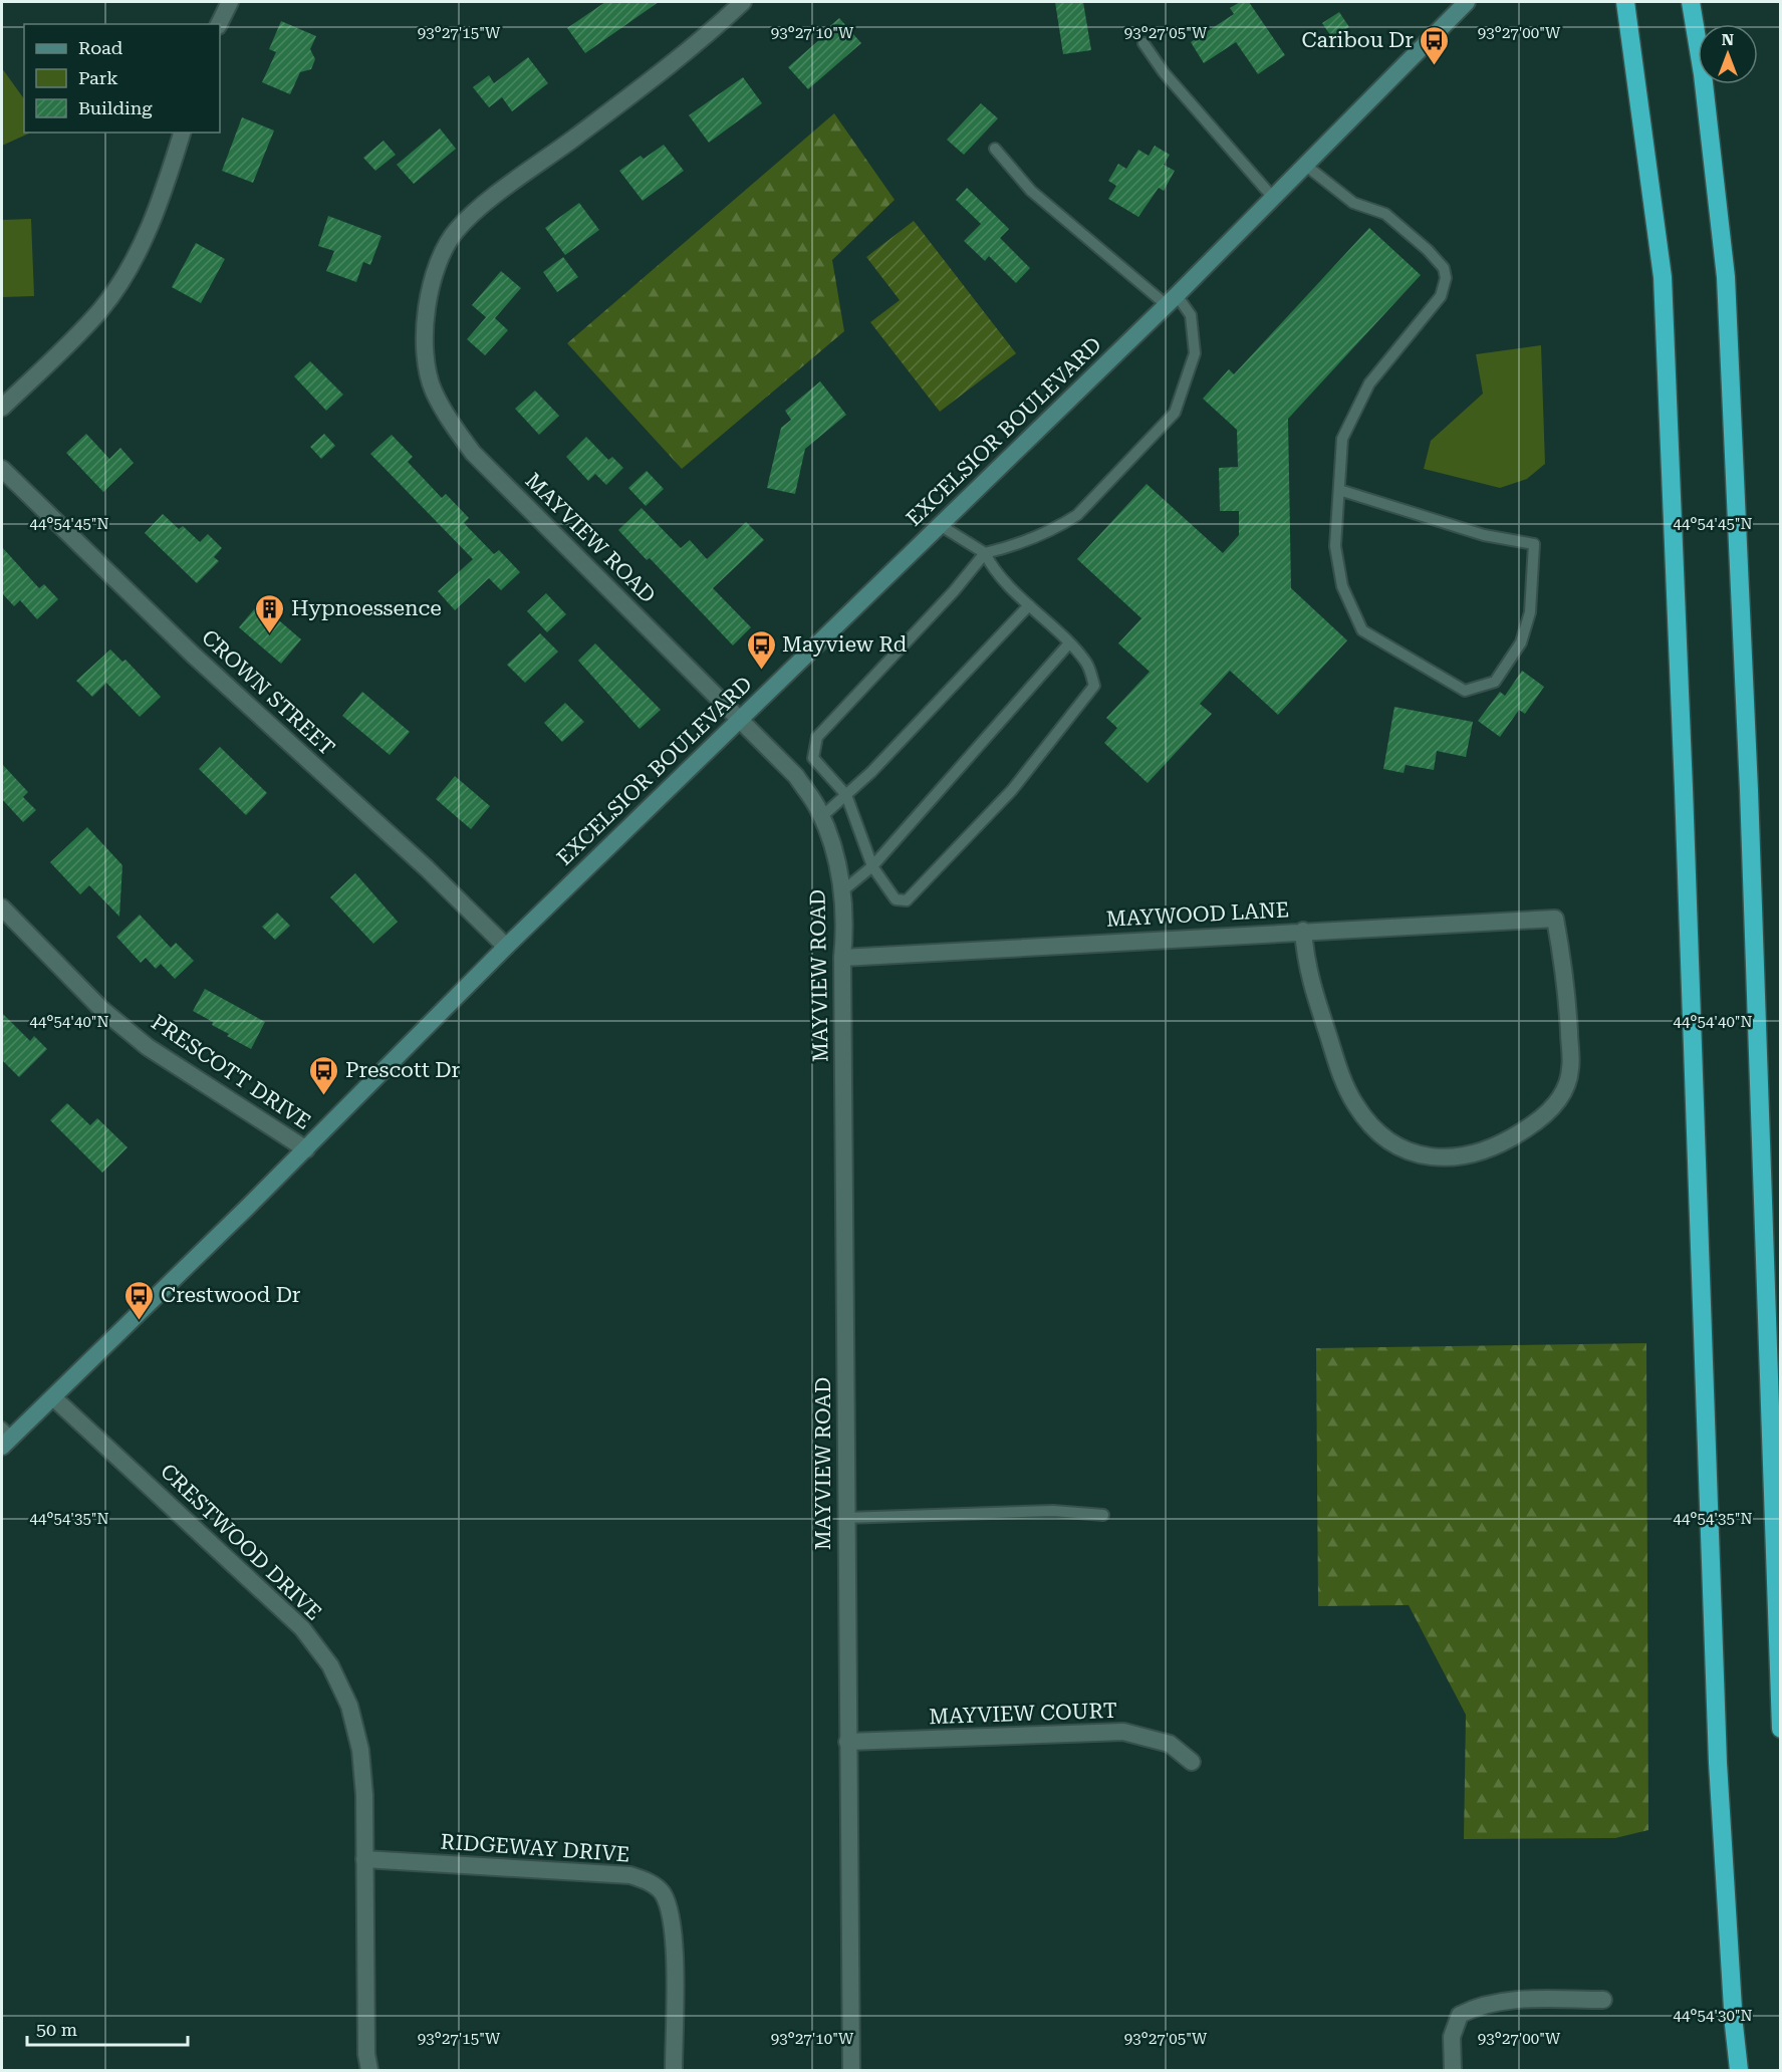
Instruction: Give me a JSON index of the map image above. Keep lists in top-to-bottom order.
{
  "streets": {
    "main road": ["EXCELSIOR BOULEVARD"],
    "street": [
      "MAYVIEW ROAD",
      "CROWN STREET",
      "MAYWOOD LANE",
      "PRESCOTT DRIVE",
      "CRESTWOOD DRIVE",
      "MAYVIEW COURT",
      "RIDGEWAY DRIVE"
    ]
  },
  "crossings": [
    ["EXCELSIOR BOULEVARD", "MAYVIEW ROAD"],
    ["EXCELSIOR BOULEVARD", "CROWN STREET"],
    ["EXCELSIOR BOULEVARD", "PRESCOTT DRIVE"],
    ["EXCELSIOR BOULEVARD", "CRESTWOOD DRIVE"],
    ["MAYVIEW ROAD", "MAYWOOD LANE"],
    ["MAYVIEW ROAD", "MAYVIEW COURT"],
    ["CRESTWOOD DRIVE", "RIDGEWAY DRIVE"]
  ],
  "places": {
    "bus stop": [
      "Caribou Dr",
      "Mayview Rd",
      "Prescott Dr",
      "Crestwood Dr"
    ],
    "building": ["Hypnoessence"]
  },
  "legend": ["Road", "Park", "Building"],
  "scale_bar": "50 m",
  "north": "top",
  "coordinates": [
    "93°27'15\"W",
    "93°27'10\"W",
    "93°27'05\"W",
    "93°27'00\"W",
    "44°54'45\"N",
    "44°54'40\"N",
    "44°54'35\"N",
    "44°54'30\"N"
  ]
}
